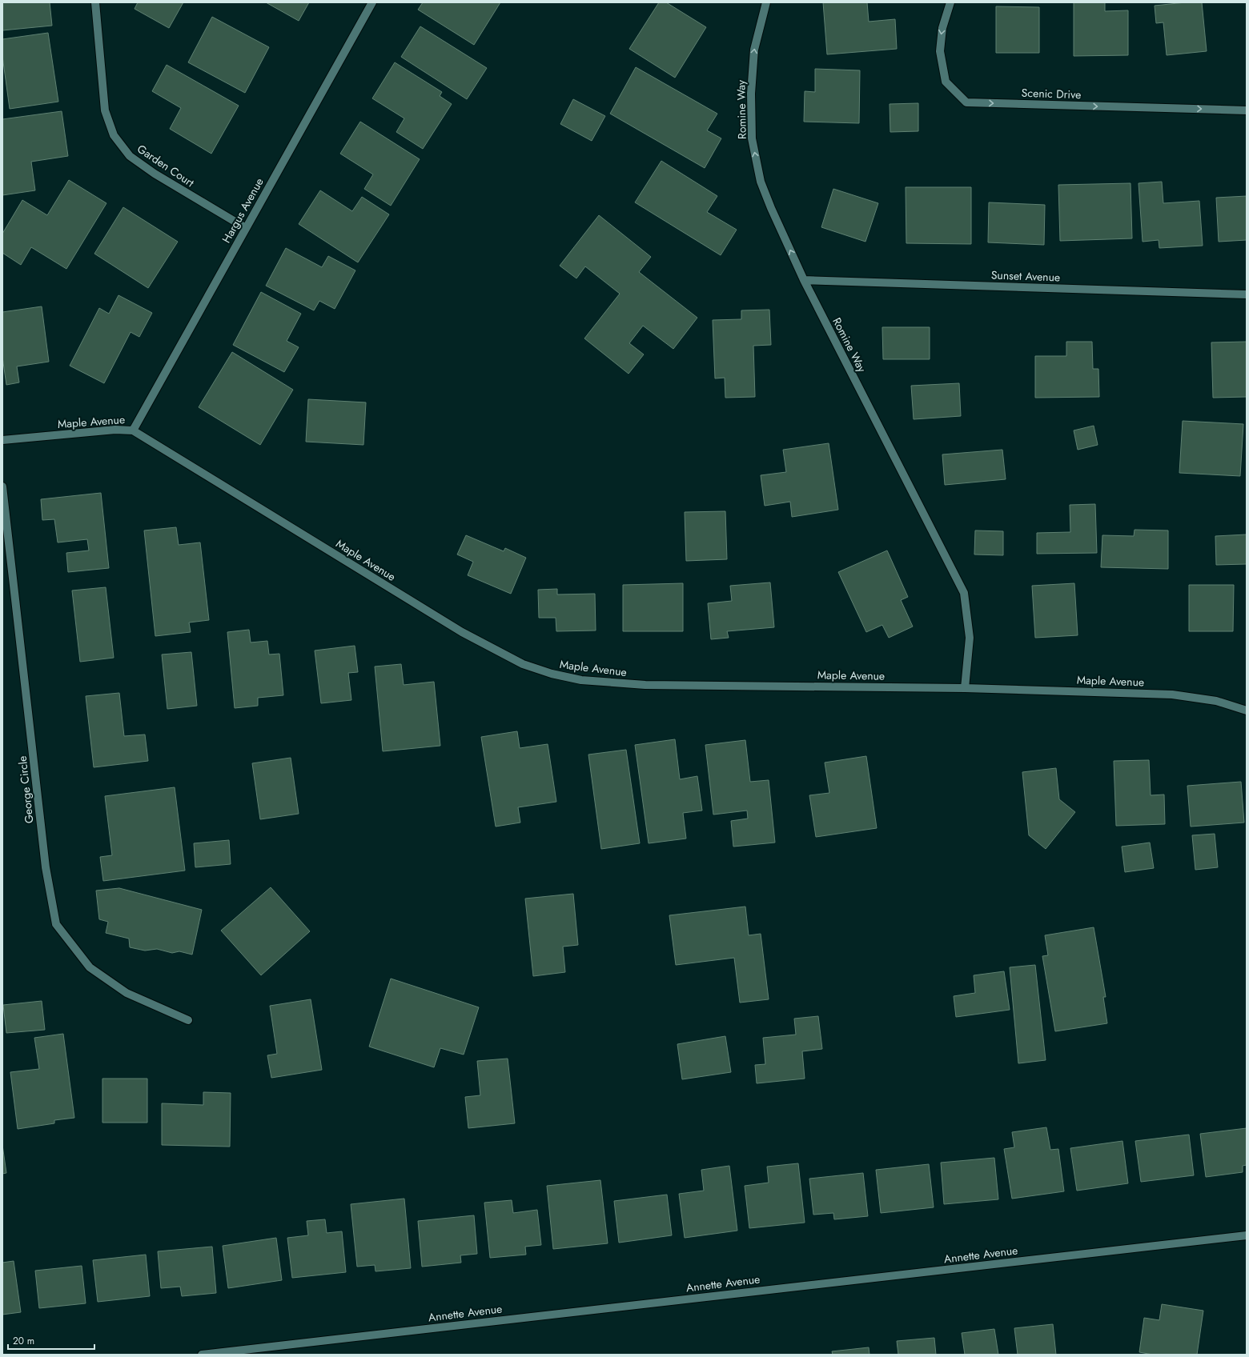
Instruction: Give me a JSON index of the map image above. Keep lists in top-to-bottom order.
{
  "streets": {
    "street": [
      "Scenic Drive",
      "Romine Way",
      "Garden Court",
      "Hargus Avenue",
      "Sunset Avenue",
      "Maple Avenue",
      "George Circle",
      "Annette Avenue"
    ]
  },
  "crossings": [
    ["Romine Way", "Sunset Avenue"],
    ["Romine Way", "Maple Avenue"],
    ["Garden Court", "Hargus Avenue"],
    ["Hargus Avenue", "Maple Avenue"]
  ],
  "one_way": ["Scenic Drive", "Romine Way"],
  "scale_bar": "20 m"
}
